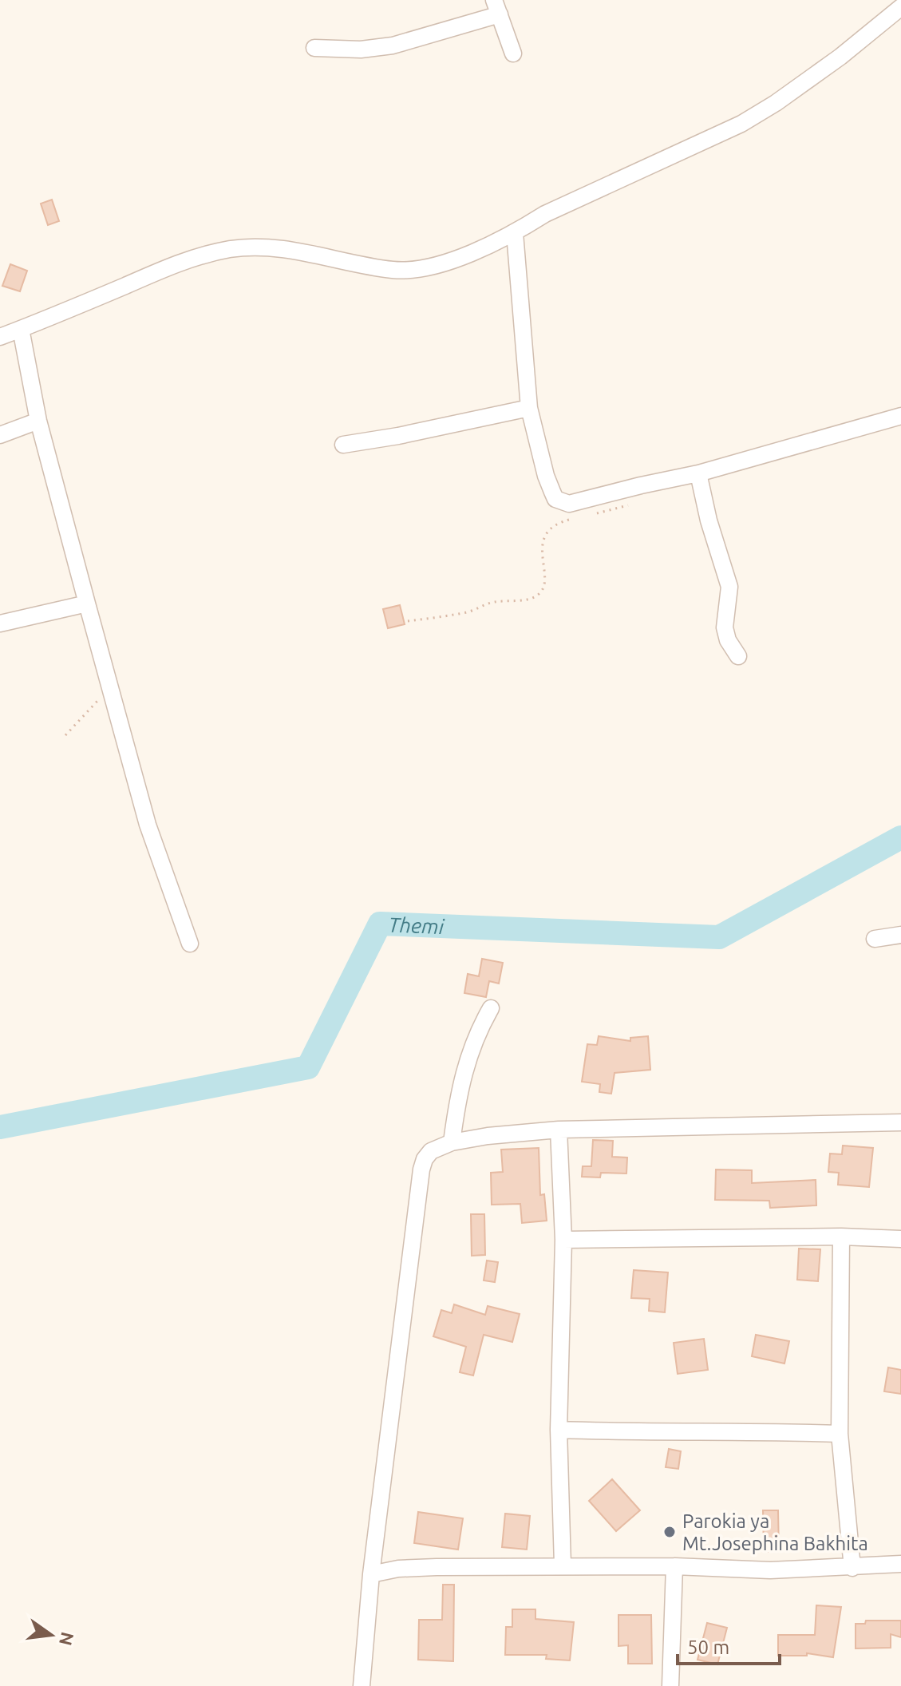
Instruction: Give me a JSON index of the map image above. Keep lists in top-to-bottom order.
{
  "water": ["Themi"],
  "places": ["Parokia ya Mt.Josephina Bakhita"],
  "scale_bar": "50 m",
  "north": "right"
}
